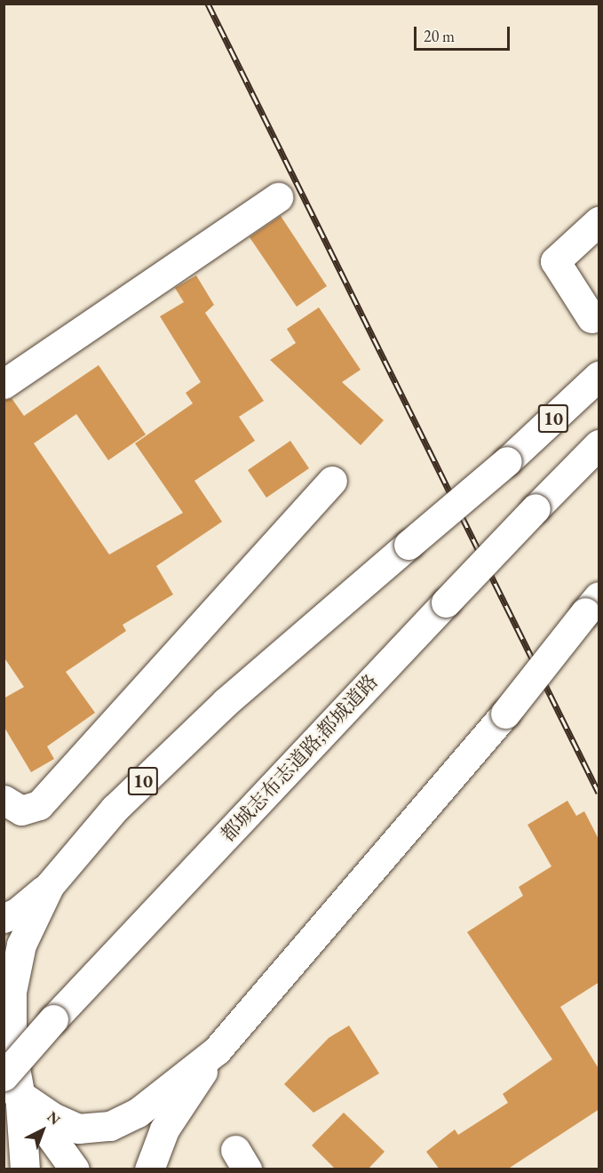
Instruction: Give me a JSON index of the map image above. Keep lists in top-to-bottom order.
{
  "streets": {
    "main road": ["10", "都城志布志道路;都城道路"]
  },
  "crossings": [
    ["10", "都城志布志道路;都城道路"]
  ],
  "scale_bar": "20 m",
  "north": "top right"
}
